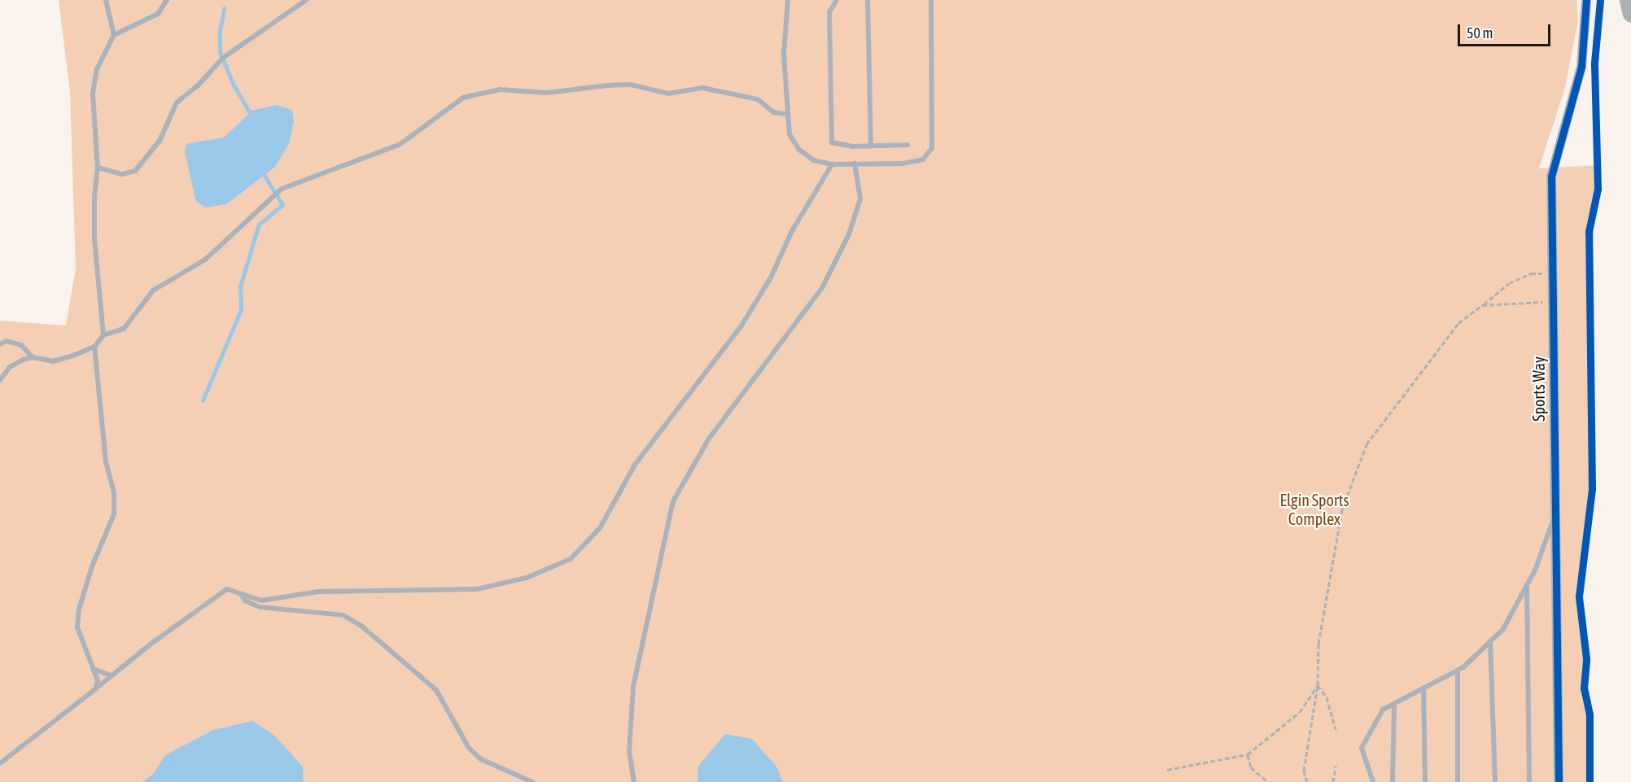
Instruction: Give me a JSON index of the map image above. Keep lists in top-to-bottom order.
{
  "streets": {
    "street": ["Sports Way"]
  },
  "parks": ["Elgin Sports Complex"],
  "scale_bar": "50 m"
}
